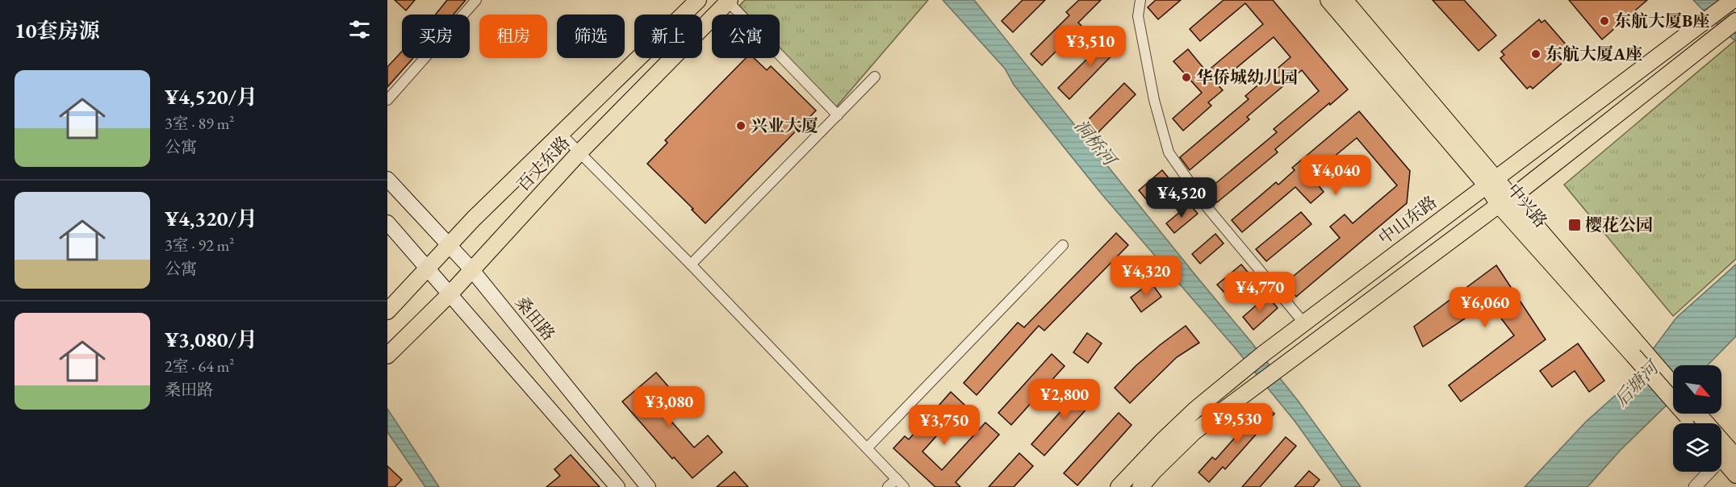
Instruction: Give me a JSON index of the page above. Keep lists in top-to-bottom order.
{
  "streets": {
    "main road": [
      "百丈东路",
      "中兴路",
      "中山东路",
      "桑田路"
    ]
  },
  "crossings": [
    ["百丈东路", "桑田路"],
    ["中兴路", "中山东路"]
  ],
  "water": ["洞桥河", "后塘河"],
  "places": {
    "other": [
      "东航大厦B座",
      "东航大厦A座",
      "华侨城幼儿园",
      "兴业大厦"
    ],
    "transit": ["樱花公园"]
  },
  "north": "bottom right",
  "page": {
    "heading": "10套房源",
    "chip": [
      "买房",
      "租房",
      "筛选",
      "新上",
      "公寓"
    ],
    "price": [
      "¥3,510",
      "¥4,040",
      "¥4,520",
      "¥4,320",
      "¥4,770",
      "¥6,060",
      "¥2,800",
      "¥3,080",
      "¥9,530",
      "¥3,750"
    ],
    "list": [
      {
        "name": "¥4,520/月",
        "note": "3室 · 89 m² · 公寓"
      },
      {
        "name": "¥4,320/月",
        "note": "3室 · 92 m² · 公寓"
      },
      {
        "name": "¥3,080/月",
        "note": "2室 · 64 m² · 桑田路"
      }
    ]
  }
}
